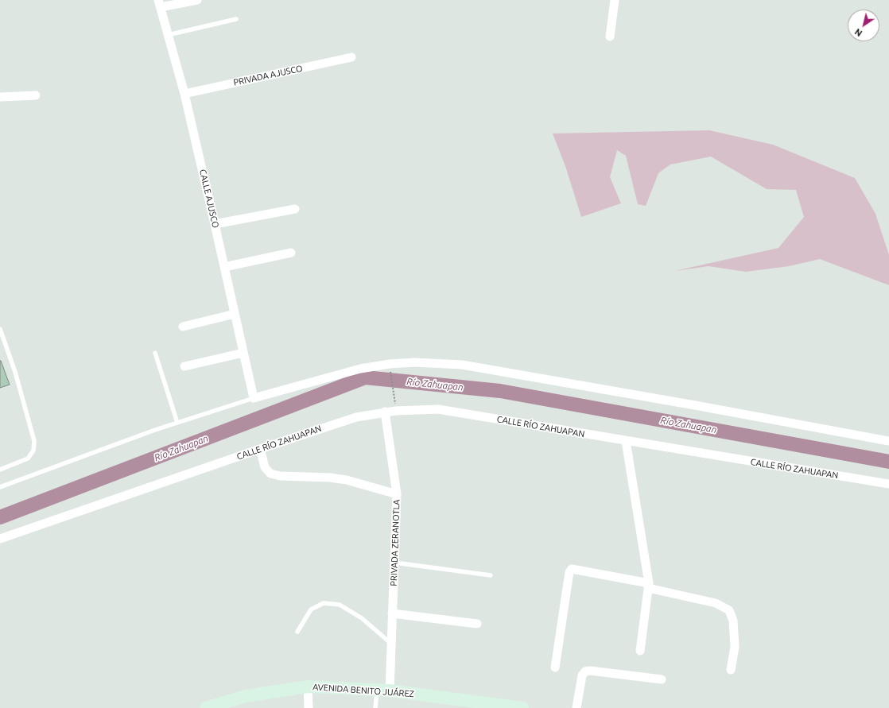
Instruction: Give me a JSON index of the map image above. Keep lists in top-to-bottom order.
{
  "streets": {
    "main road": ["AVENIDA BENITO JUÁREZ"],
    "street": [
      "PRIVADA AJUSCO",
      "CALLE AJUSCO",
      "CALLE RÍO ZAHUAPAN",
      "PRIVADA ZERANOTLA"
    ]
  },
  "crossings": [
    ["PRIVADA AJUSCO", "CALLE AJUSCO"],
    ["CALLE RÍO ZAHUAPAN", "PRIVADA ZERANOTLA"],
    ["PRIVADA ZERANOTLA", "AVENIDA BENITO JUÁREZ"]
  ],
  "water": ["Río Zahuapan"],
  "north": "bottom left"
}
